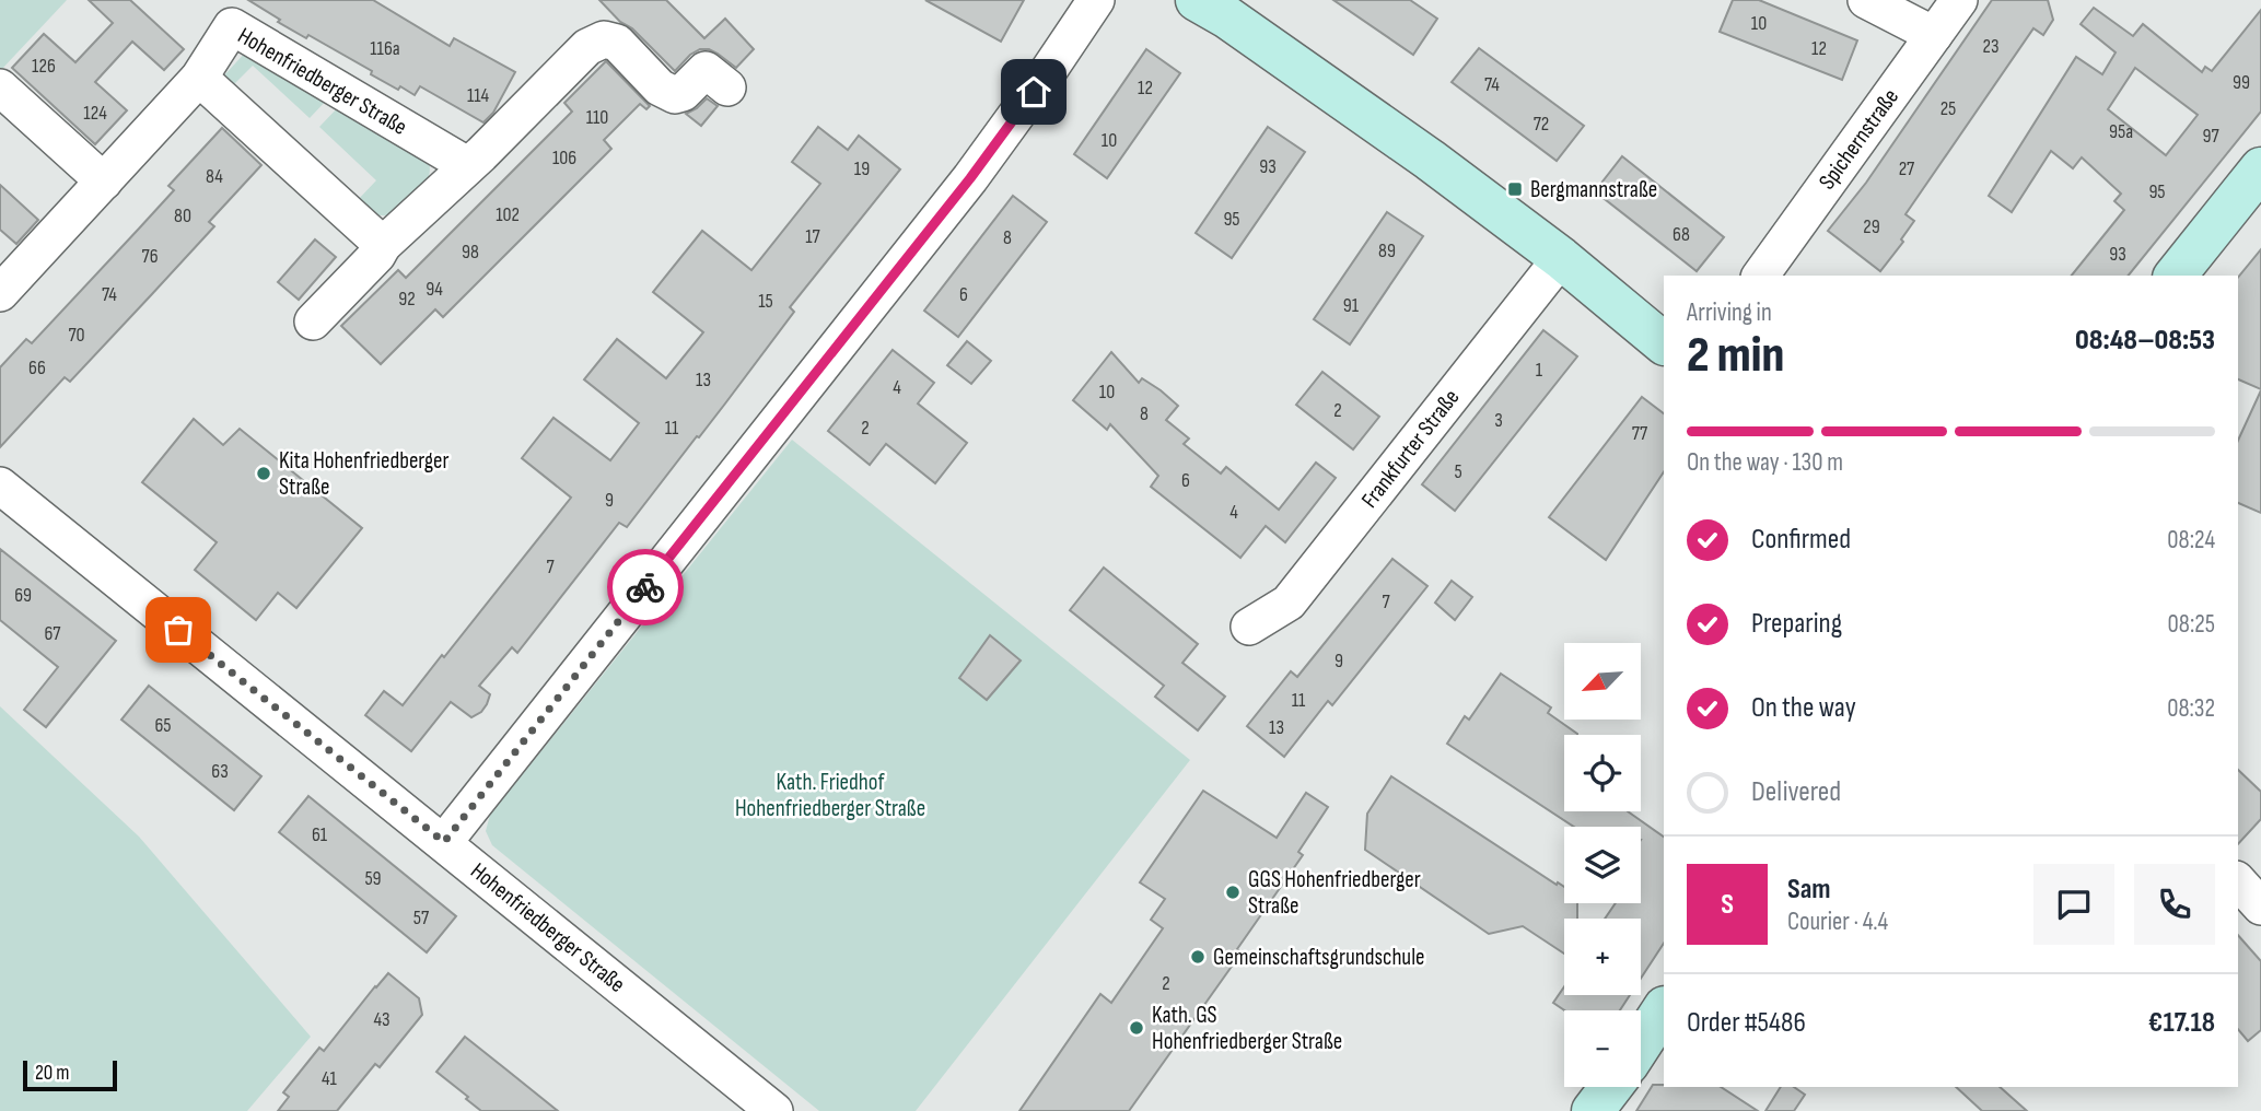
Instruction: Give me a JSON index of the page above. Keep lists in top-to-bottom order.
{
  "streets": {
    "street": ["Hohenfriedberger Straße", "Spichernstraße", "Frankfurter Straße"]
  },
  "parks": ["Kath. Friedhof Hohenfriedberger Straße"],
  "places": {
    "transit": ["Bergmannstraße"],
    "other": [
      "Kita Hohenfriedberger Straße",
      "GGS Hohenfriedberger Straße",
      "Gemeinschaftsgrundschule",
      "Kath. GS Hohenfriedberger Straße"
    ]
  },
  "house_numbers": [
    "10",
    "23",
    "116a",
    "12",
    "126",
    "99",
    "74",
    "12",
    "114",
    "25",
    "124",
    "110",
    "72",
    "95a",
    "97",
    "10",
    "106",
    "93",
    "19",
    "27",
    "84",
    "95",
    "102",
    "80",
    "95",
    "29",
    "68",
    "17",
    "8",
    "89",
    "98",
    "93",
    "76",
    "94",
    "74",
    "6",
    "92",
    "15",
    "91",
    "70",
    "66",
    "1",
    "13",
    "4",
    "10",
    "2",
    "8",
    "3",
    "11",
    "2",
    "77",
    "5",
    "6",
    "9",
    "4",
    "7",
    "69",
    "7",
    "67",
    "9",
    "11",
    "65",
    "13",
    "63",
    "61",
    "59",
    "57",
    "2",
    "43",
    "41"
  ],
  "scale_bar": "20 m",
  "north": "bottom left",
  "page": {
    "heading": ["2 min", "Arriving in", "08:48–08:53"],
    "panel": [
      "Sam",
      "Courier · 4.4",
      "Order #5486",
      "€17.18"
    ],
    "bar": "On the way · 130 m",
    "list": [
      ["Confirmed", "08:24"],
      ["Preparing", "08:25"],
      ["On the way", "08:32"],
      "Delivered"
    ],
    "map_buttons": ["+", "−"],
    "round": "S",
    "scale": "20 m"
  }
}
